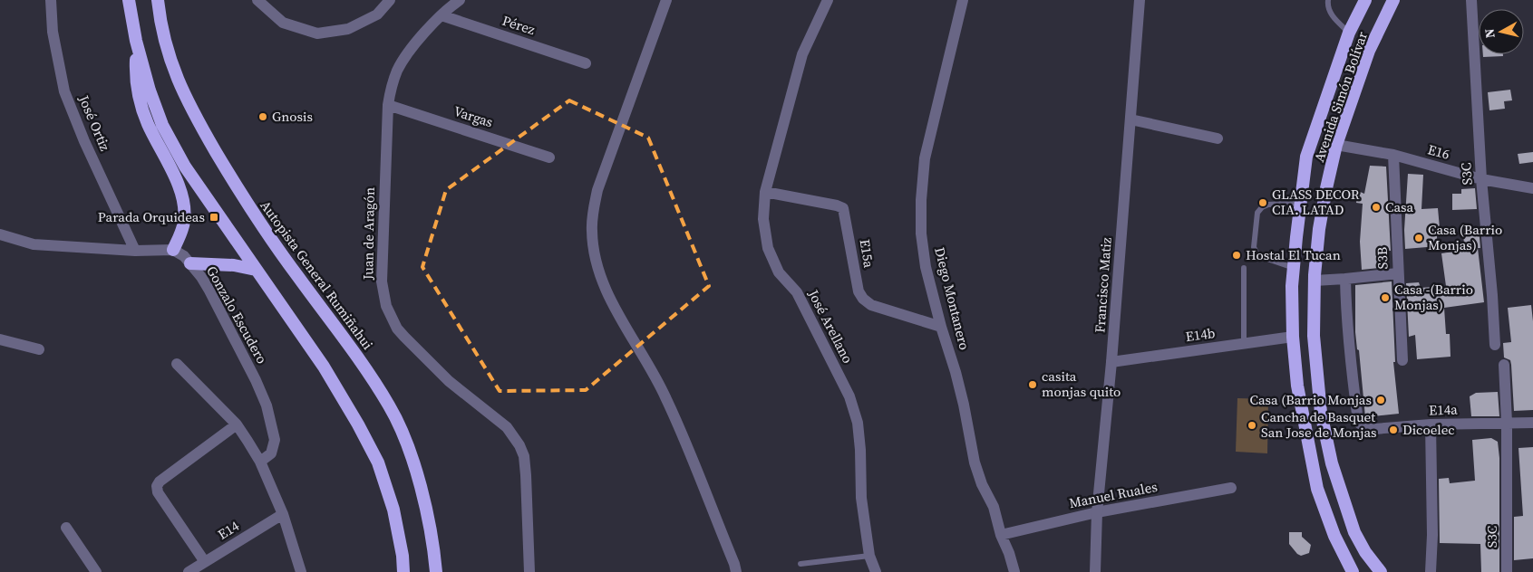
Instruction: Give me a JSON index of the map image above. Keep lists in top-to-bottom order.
{
  "streets": {
    "highway": ["Avenida Simón Bolívar", "Autopista General Rumiñahui"],
    "street": [
      "Pérez",
      "Vargas",
      "José Ortiz",
      "E16",
      "S3C",
      "Juan de Aragón",
      "E15a",
      "S3B",
      "Francisco Matiz",
      "Diego Montanero",
      "Gonzalo Escudero",
      "José Arellano",
      "E14b",
      "E14a",
      "Manuel Ruales",
      "E14"
    ]
  },
  "crossings": [
    ["Pérez", "Juan de Aragón"],
    ["Avenida Simón Bolívar", "E16"],
    ["Avenida Simón Bolívar", "E14b"],
    ["Vargas", "Juan de Aragón"],
    ["E16", "S3C"],
    ["E16", "S3B"],
    ["S3C", "E14a"],
    ["E15a", "Diego Montanero"],
    ["E15a", "José Arellano"],
    ["Francisco Matiz", "E14b"],
    ["Francisco Matiz", "Manuel Ruales"],
    ["Diego Montanero", "Manuel Ruales"]
  ],
  "places": {
    "other": [
      "Gnosis",
      "GLASS DECOR CIA. LATAD",
      "Casa",
      "Casa (Barrio Monjas)",
      "Hostal El Tucan",
      "Casa -(Barrio Monjas)",
      "casita monjas quito",
      "Casa (Barrio Monjas",
      "Cancha de Basquet San Jose de Monjas",
      "Dicoelec"
    ],
    "transit": ["Parada Orquideas"]
  },
  "north": "left"
}
